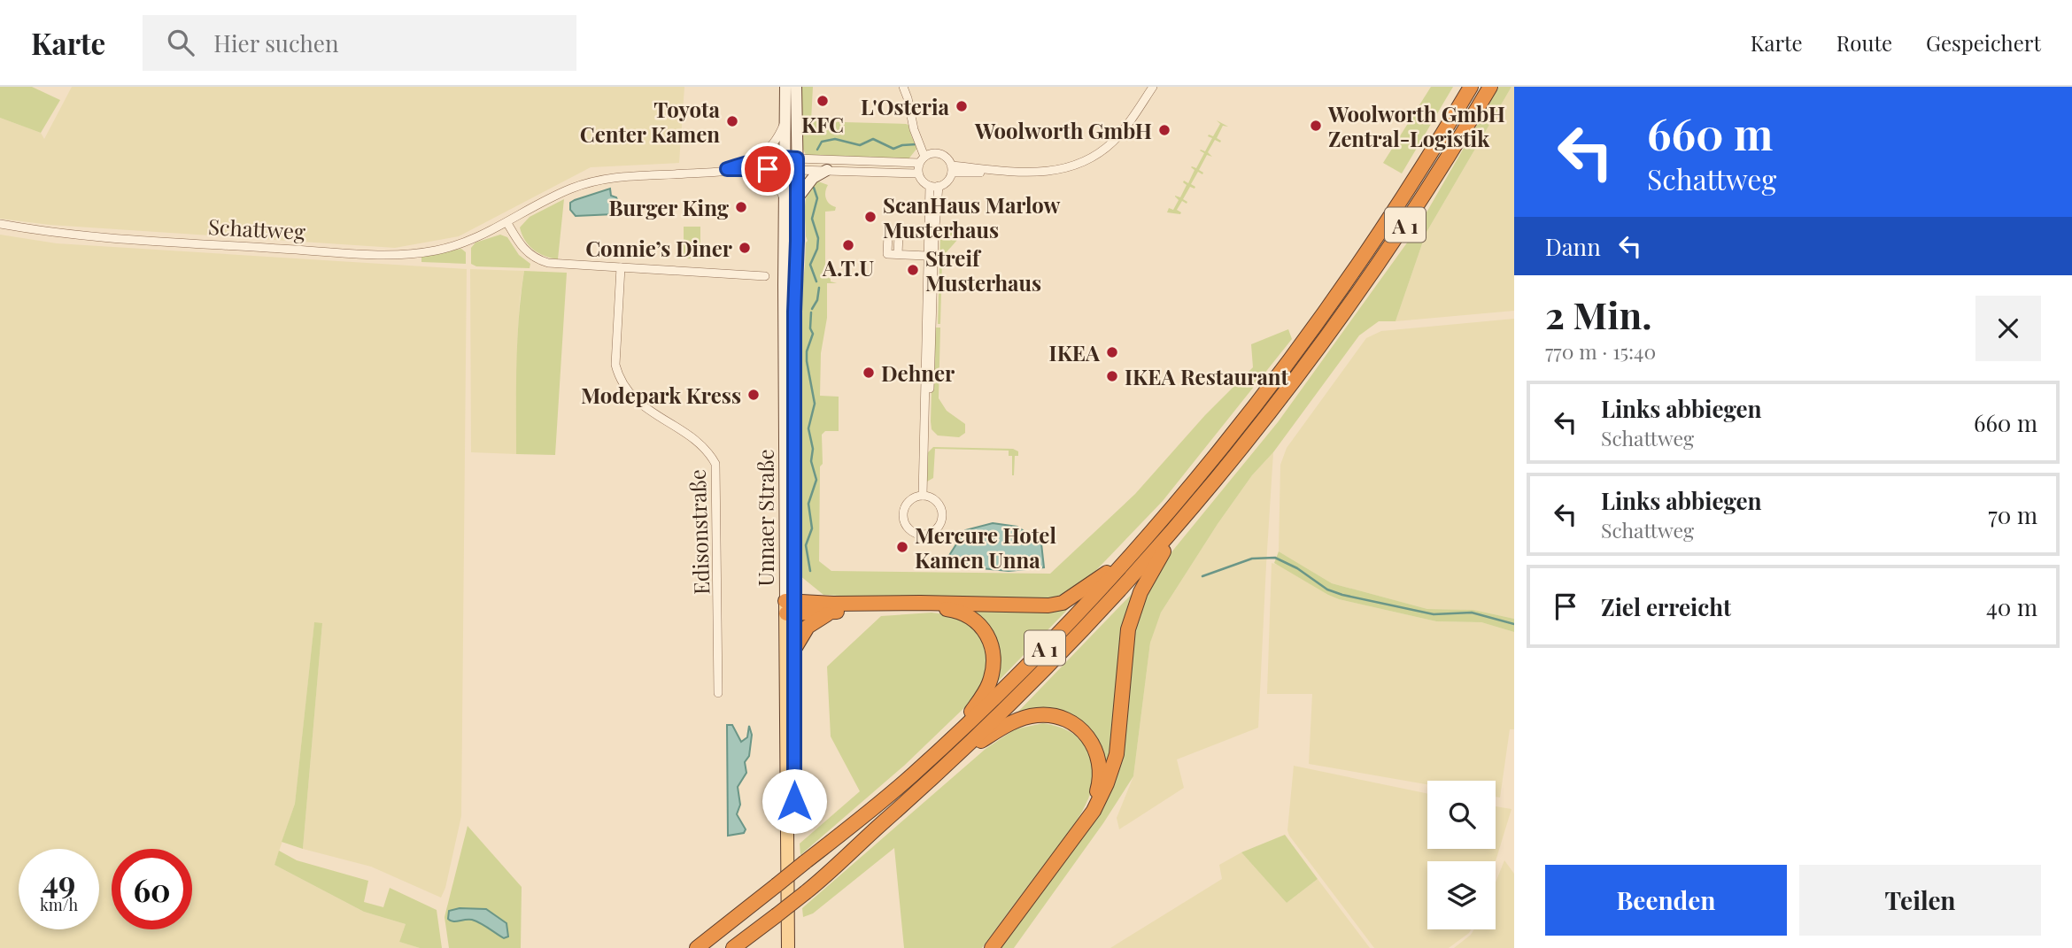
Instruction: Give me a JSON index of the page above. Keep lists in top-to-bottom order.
{
  "streets": {
    "highway": ["A 1"],
    "main road": ["Unnaer Straße"],
    "street": ["Schattweg", "Edisonstraße"]
  },
  "crossings": [
    ["Schattweg", "Unnaer Straße"]
  ],
  "places": [
    "KFC",
    "L'Osteria",
    "Toyota Center Kamen",
    "Woolworth GmbH Zentral-Logistik",
    "Woolworth GmbH",
    "Burger King",
    "ScanHaus Marlow Musterhaus",
    "A.T.U",
    "Connie’s Diner",
    "Streif Musterhaus",
    "IKEA",
    "Dehner",
    "IKEA Restaurant",
    "Modepark Kress",
    "Mercure Hotel Kamen Unna"
  ],
  "page": {
    "header": "Karte",
    "search": "Hier suchen",
    "nav": ["Karte", "Route", "Gespeichert"],
    "turn": ["660 m", "Schattweg"],
    "then": "Dann",
    "heading": ["2 Min.", "770 m · 15:40"],
    "list": [
      {
        "name": "Links abbiegen",
        "note": "Schattweg",
        "value": "660 m"
      },
      {
        "name": "Links abbiegen",
        "note": "Schattweg",
        "value": "70 m"
      },
      {
        "name": "Ziel erreicht",
        "value": "40 m"
      }
    ],
    "speed": "49 km/h",
    "limit": "60",
    "buttons": ["Beenden", "Teilen"]
  }
}
